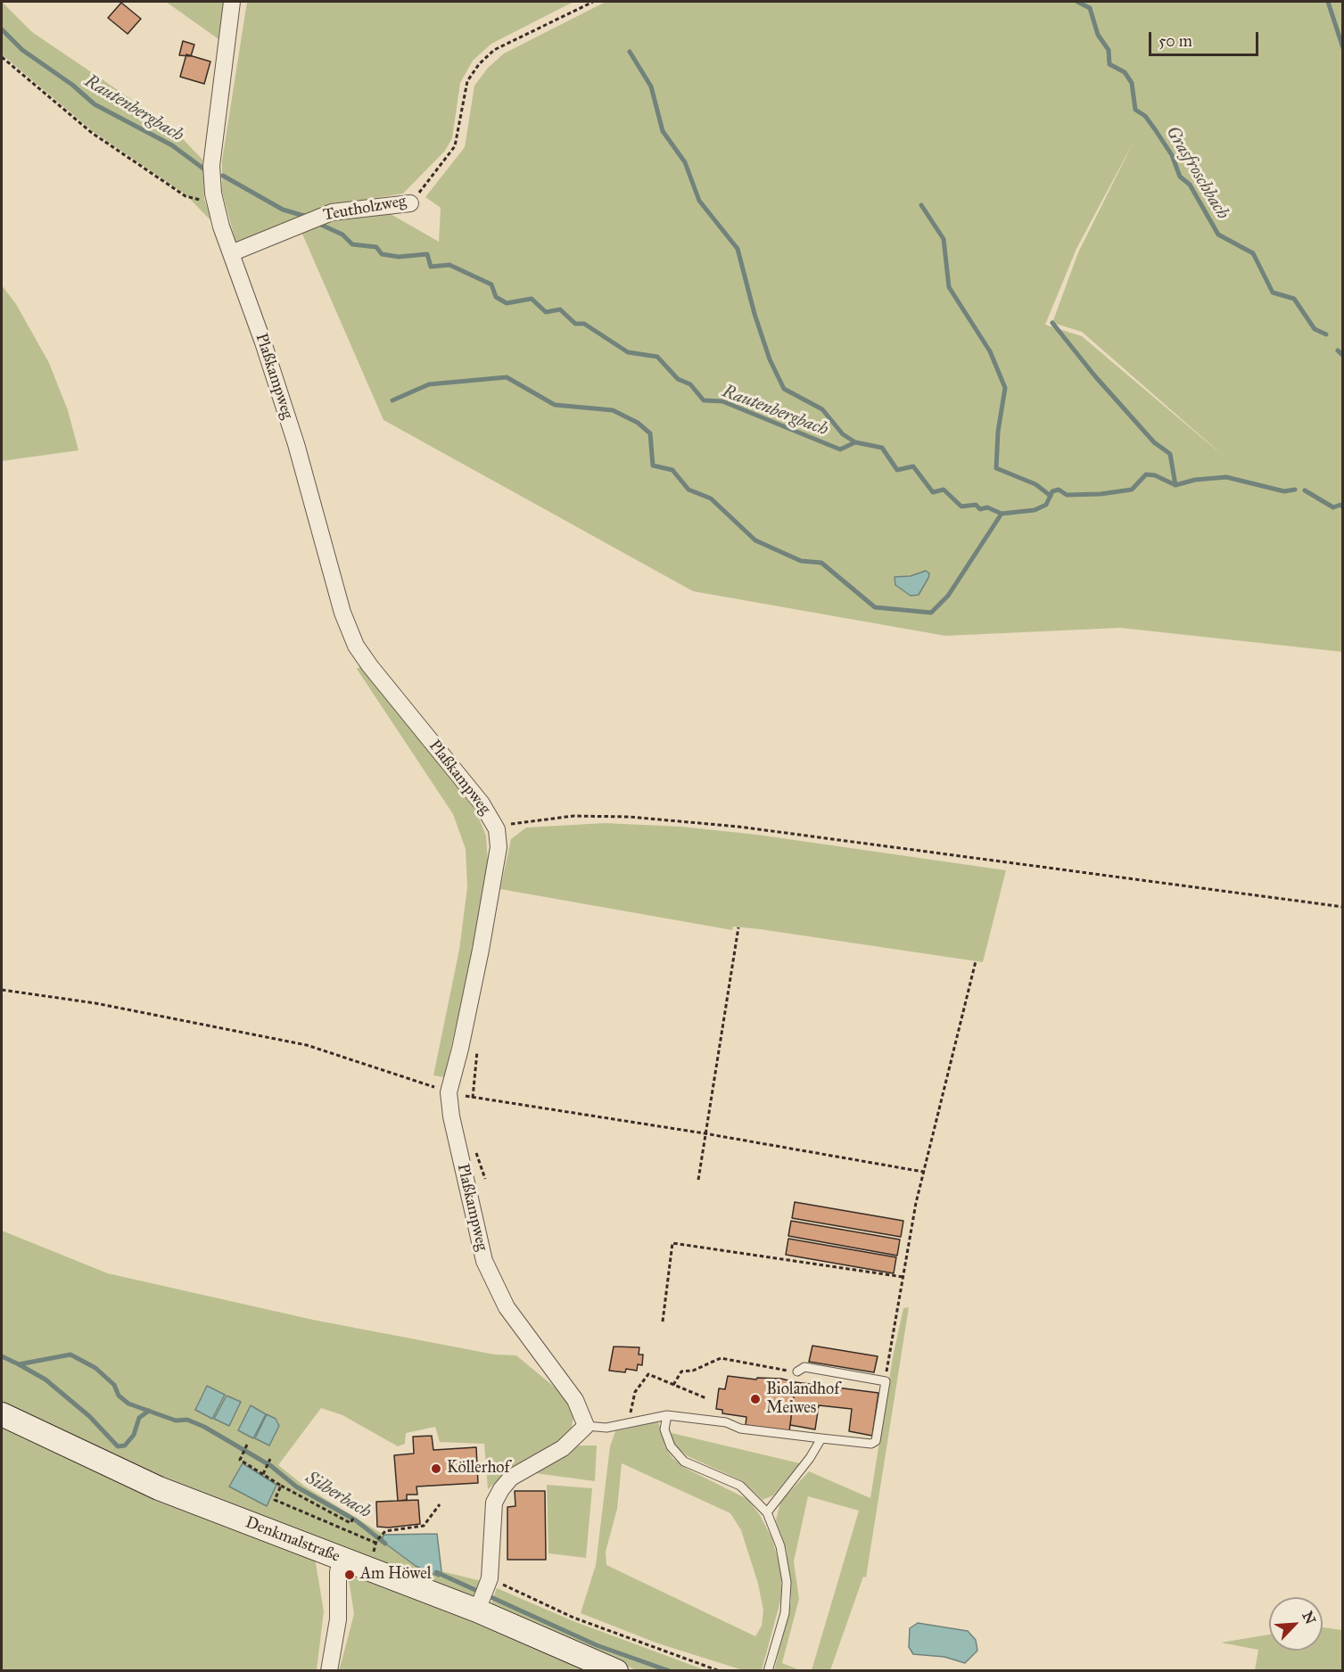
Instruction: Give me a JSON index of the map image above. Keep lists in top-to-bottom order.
{
  "streets": {
    "main road": ["Denkmalstraße"],
    "street": ["Teutholzweg", "Plaßkampweg"]
  },
  "crossings": [
    ["Teutholzweg", "Plaßkampweg"]
  ],
  "water": ["Rautenbergbach", "Grasfroschbach", "Silberbach"],
  "places": ["Biolandhof Meiwes", "Köllerhof", "Am Höwel"],
  "scale_bar": "50 m",
  "north": "top right"
}
